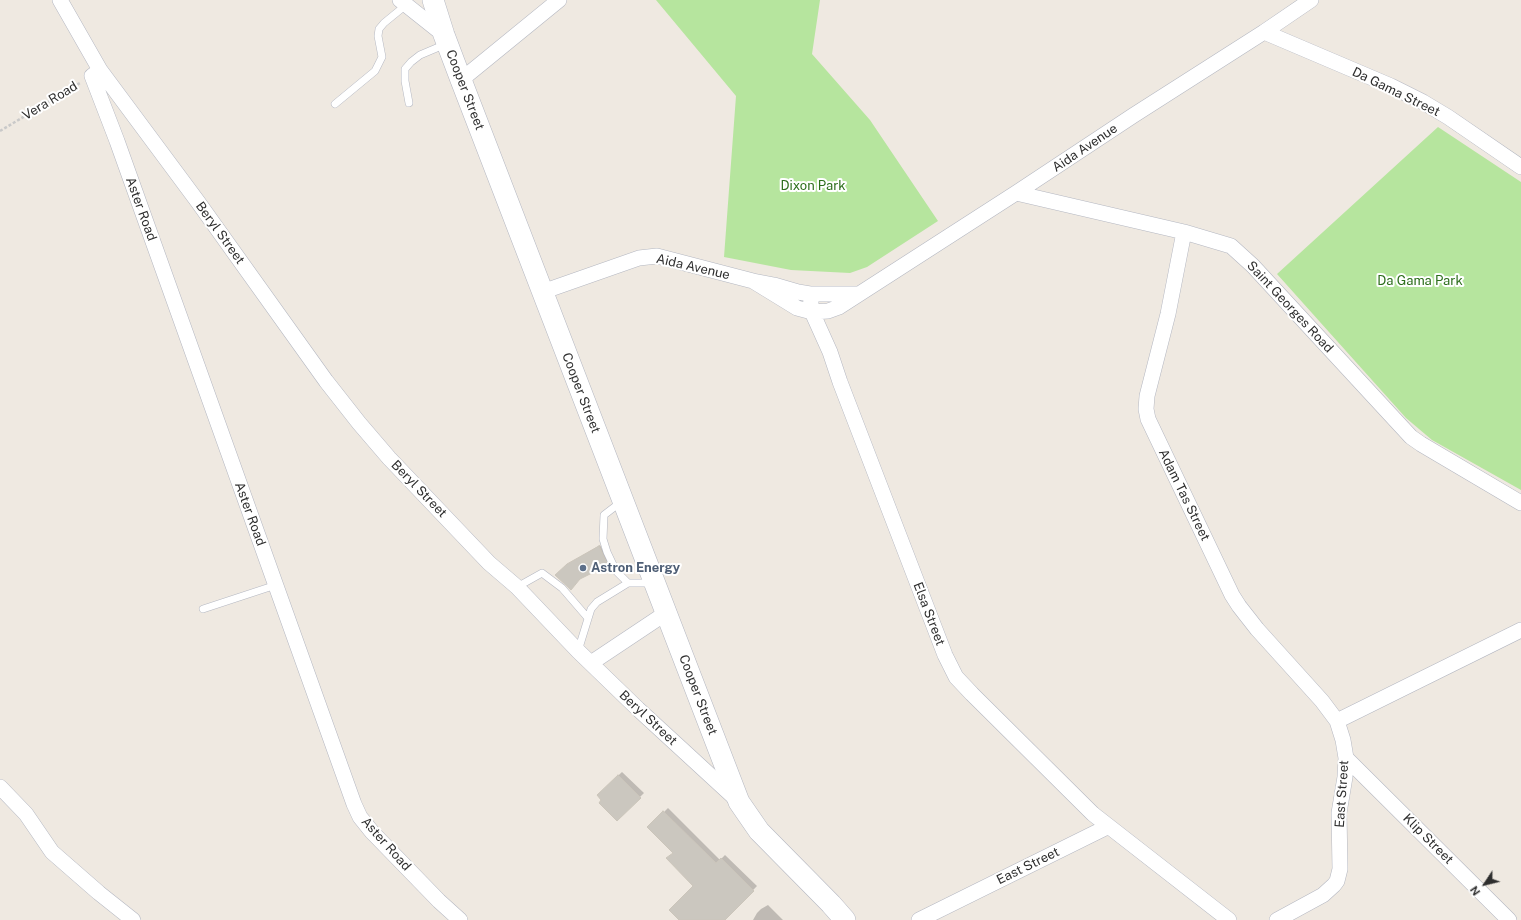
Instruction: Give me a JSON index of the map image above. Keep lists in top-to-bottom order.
{
  "streets": {
    "main road": ["Cooper Street", "Beryl Street"],
    "street": [
      "Da Gama Street",
      "Aida Avenue",
      "Aster Road",
      "Saint Georges Road",
      "Adam Tas Street",
      "Elsa Street",
      "East Street",
      "Klip Street"
    ],
    "path": ["Vera Road"]
  },
  "crossings": [
    ["Cooper Street", "Aida Avenue"],
    ["Cooper Street", "Beryl Street"],
    ["Da Gama Street", "Aida Avenue"],
    ["Vera Road", "Aster Road"],
    ["Vera Road", "Beryl Street"],
    ["Aida Avenue", "Saint Georges Road"],
    ["Aida Avenue", "Elsa Street"],
    ["Aster Road", "Beryl Street"],
    ["Saint Georges Road", "Adam Tas Street"],
    ["Adam Tas Street", "East Street"],
    ["Elsa Street", "East Street"],
    ["East Street", "Klip Street"]
  ],
  "parks": ["Dixon Park", "Da Gama Park"],
  "places": ["Astron Energy"],
  "north": "bottom left"
}
